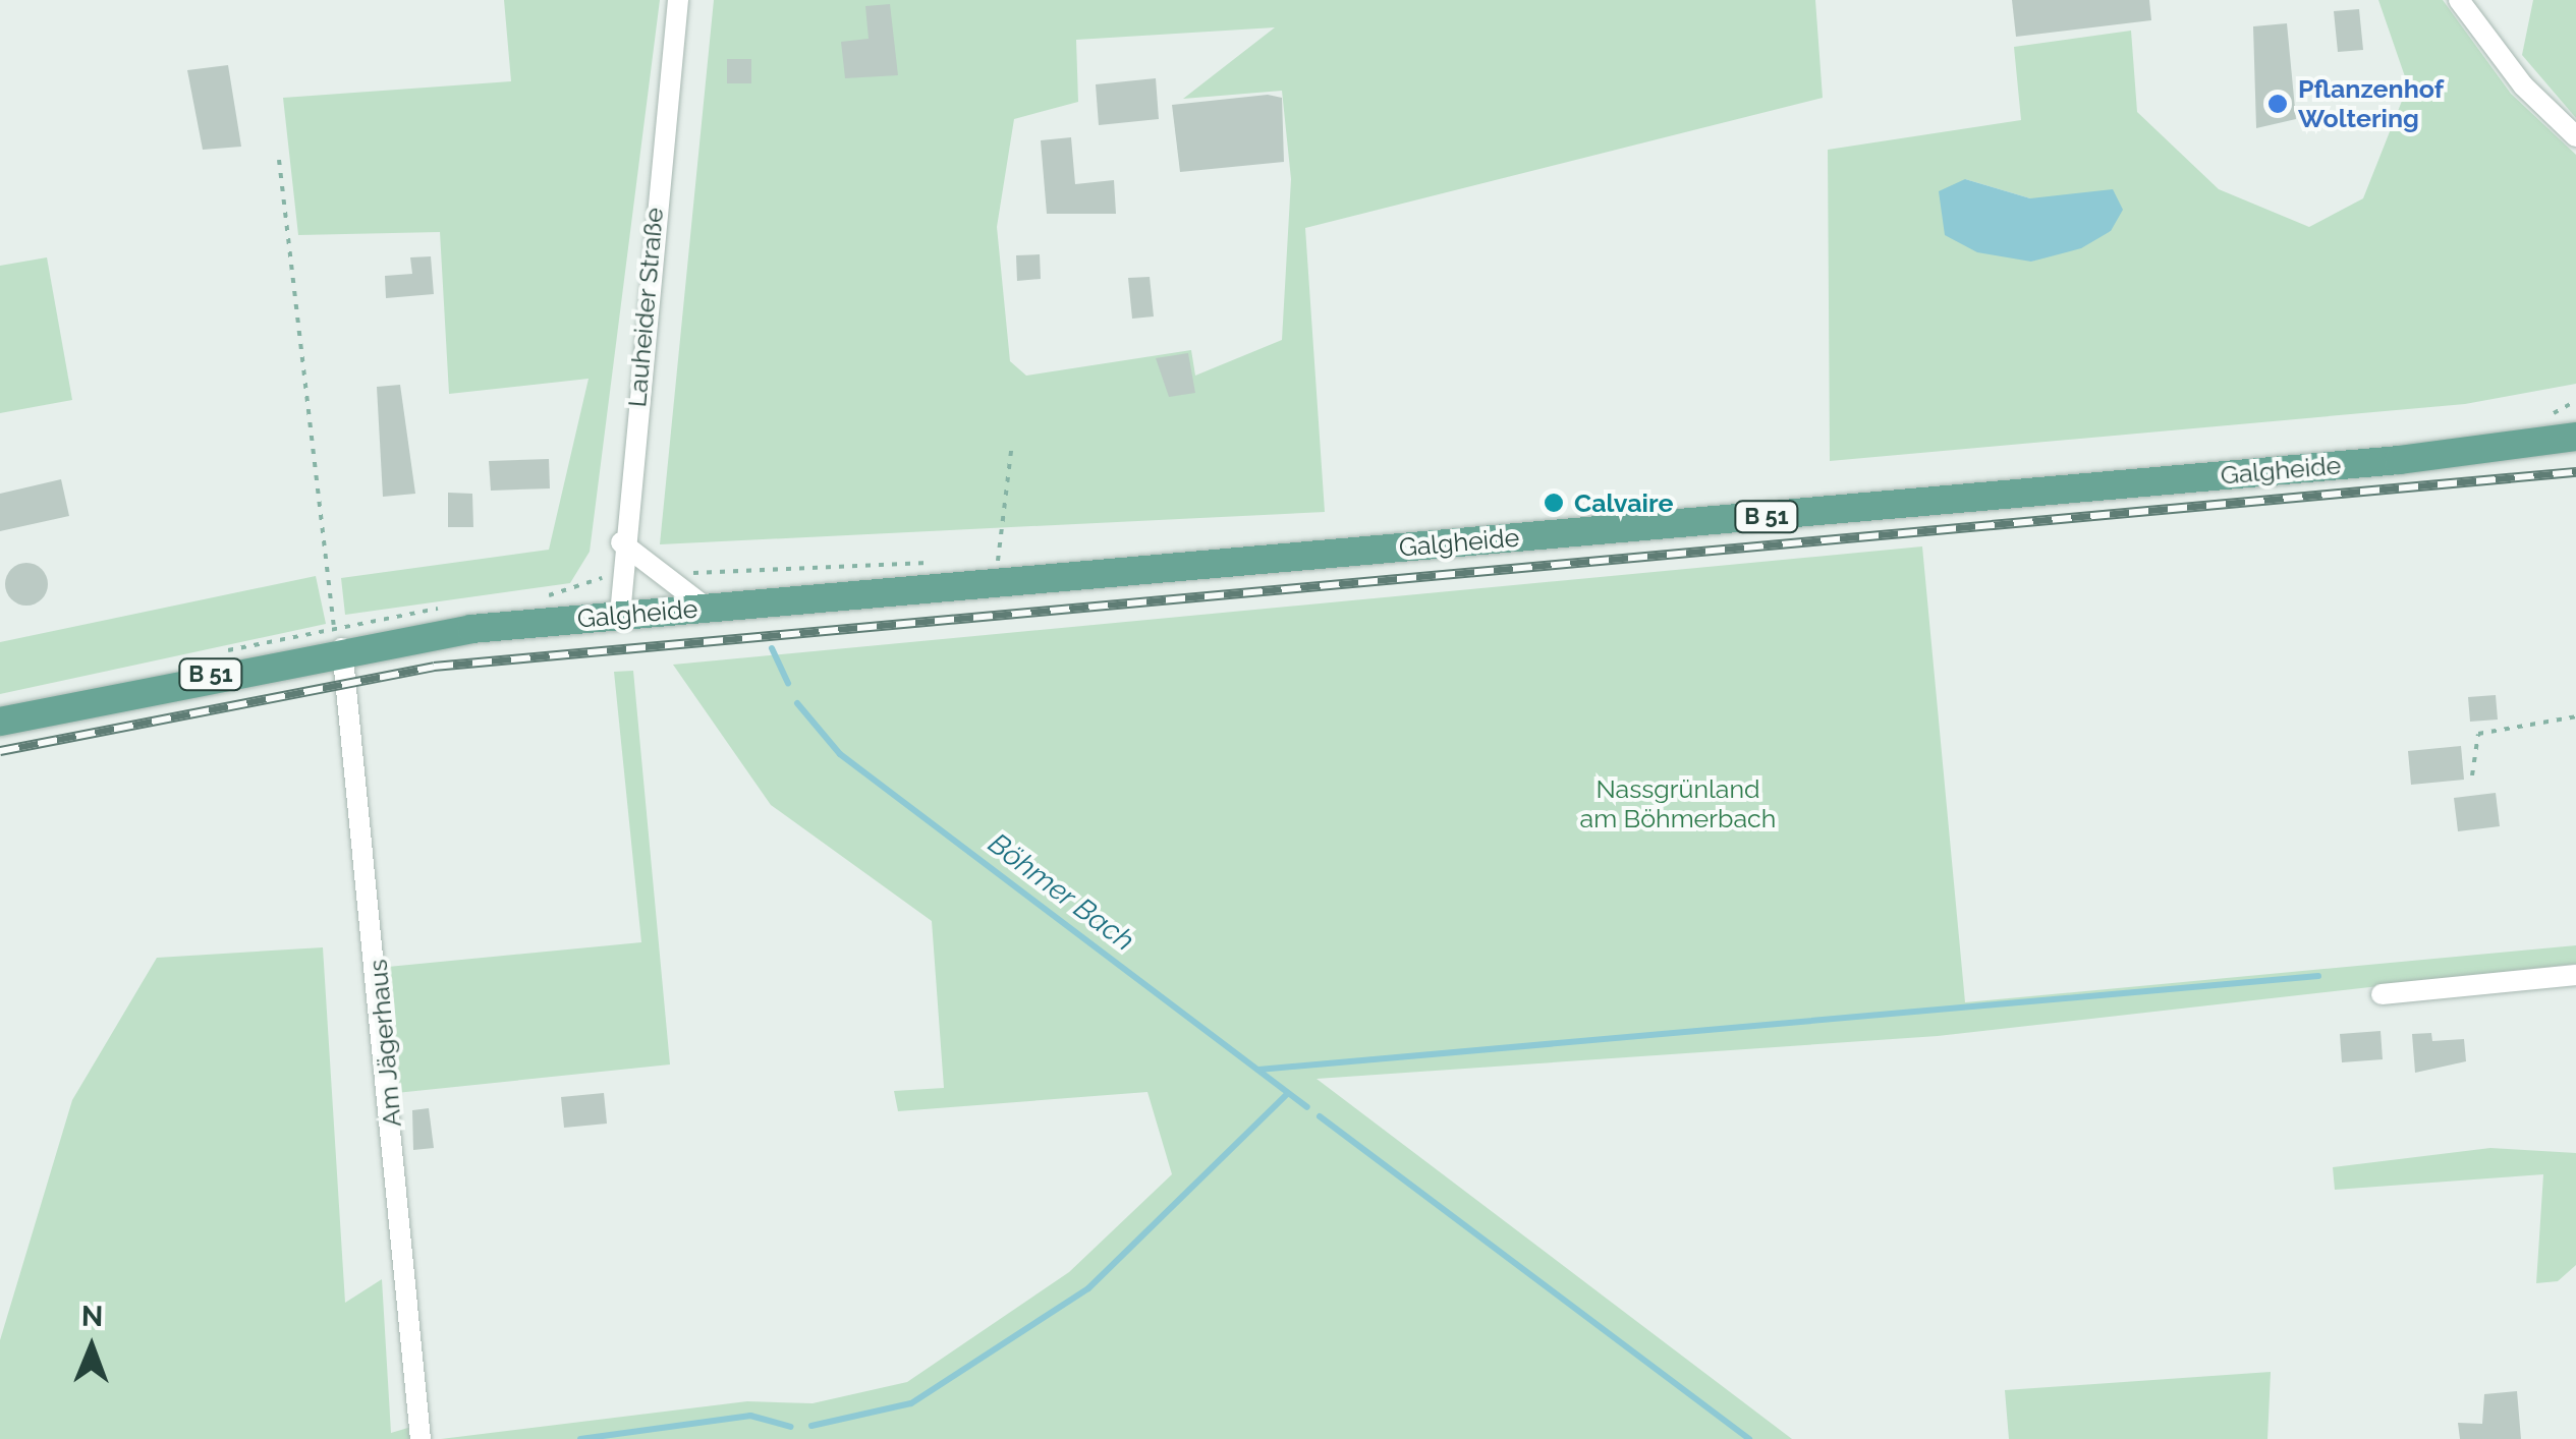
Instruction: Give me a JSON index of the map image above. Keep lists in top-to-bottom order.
{
  "streets": {
    "main road": ["Galgheide", "B 51"],
    "street": ["Lauheider Straße", "Am Jägerhaus"]
  },
  "crossings": [
    ["Lauheider Straße", "Galgheide"],
    ["Galgheide", "Am Jägerhaus"]
  ],
  "water": ["Böhmer Bach"],
  "parks": ["Nassgrünland am Böhmerbach"],
  "places": ["Pflanzenhof Woltering", "Calvaire"],
  "north": "top"
}
